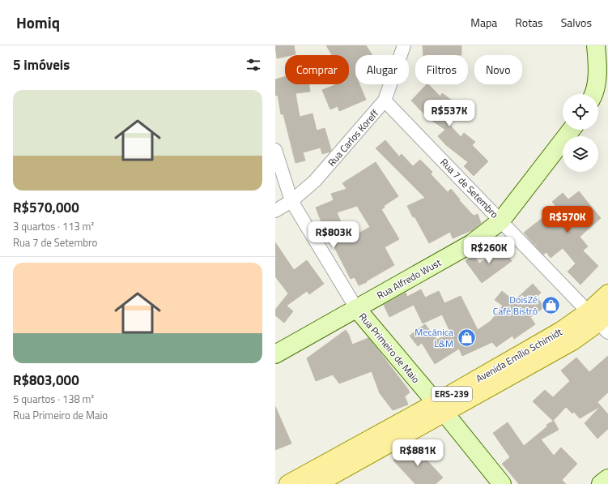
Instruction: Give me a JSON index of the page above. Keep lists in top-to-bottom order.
{
  "streets": {
    "main road": ["Avenida Emílio Schimidt", "ERS-239"],
    "street": [
      "Rua Carlos Koreff",
      "Rua 7 de Setembro",
      "Rua Alfredo Wust",
      "Rua Primeiro de Maio"
    ]
  },
  "crossings": [
    ["Rua Carlos Koreff", "Rua 7 de Setembro"],
    ["Rua Carlos Koreff", "Rua Primeiro de Maio"],
    ["Rua 7 de Setembro", "Rua Alfredo Wust"],
    ["Rua 7 de Setembro", "Avenida Emílio Schimidt"],
    ["Rua Alfredo Wust", "Rua Primeiro de Maio"],
    ["Rua Primeiro de Maio", "Avenida Emílio Schimidt"]
  ],
  "places": {
    "shop": ["DoisZé Café Bistrô", "Mecânica L&M"]
  },
  "page": {
    "header": "Homiq",
    "nav": ["Mapa", "Rotas", "Salvos"],
    "heading": "5 imóveis",
    "chip": [
      "Comprar",
      "Alugar",
      "Filtros",
      "Novo"
    ],
    "list": [
      {
        "name": "R$570,000",
        "note": "3 quartos · 113 m² · Rua 7 de Setembro"
      },
      {
        "name": "R$803,000",
        "note": "5 quartos · 138 m² · Rua Primeiro de Maio"
      }
    ],
    "price": [
      "R$537K",
      "R$570K",
      "R$803K",
      "R$260K",
      "R$881K"
    ]
  }
}
